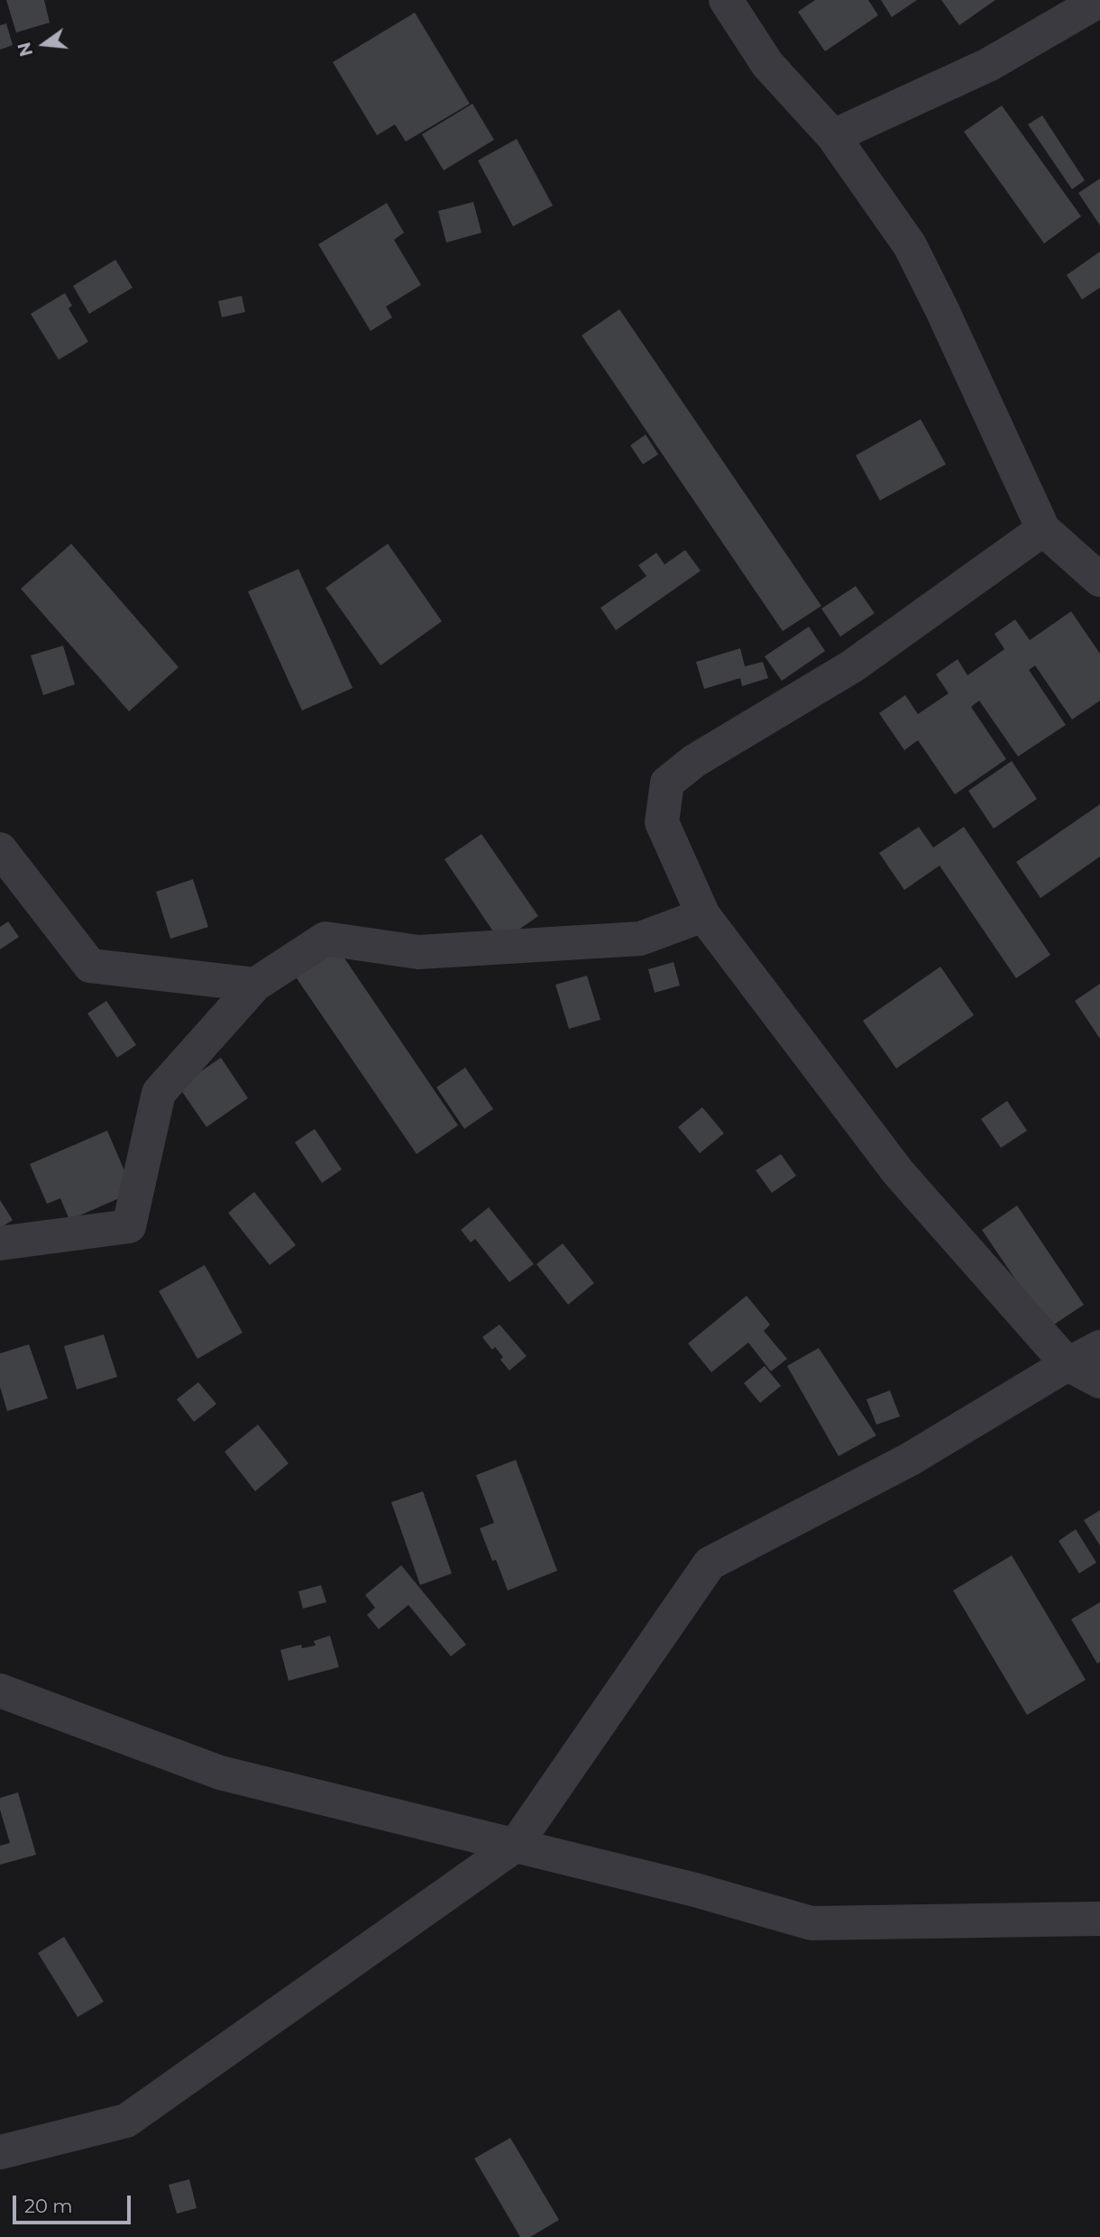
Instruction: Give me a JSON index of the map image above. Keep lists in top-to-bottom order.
{
  "scale_bar": "20 m",
  "north": "left"
}
